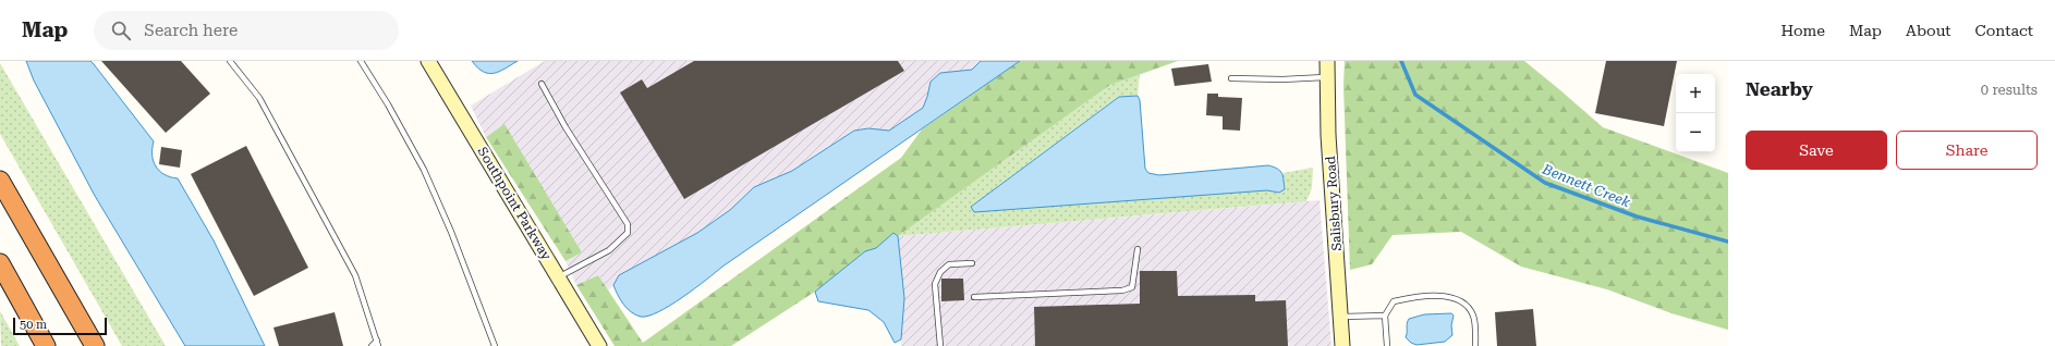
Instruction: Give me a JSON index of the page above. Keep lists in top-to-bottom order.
{
  "streets": {
    "main road": ["Southpoint Parkway", "Salisbury Road"]
  },
  "water": ["Bennett Creek"],
  "scale_bar": "50 m",
  "page": {
    "header": "Map",
    "search": "Search here",
    "nav": [
      "Home",
      "Map",
      "About",
      "Contact"
    ],
    "heading": ["Nearby", "0 results"],
    "map_buttons": ["+", "−"],
    "buttons": ["Save", "Share"],
    "scale": "50 m"
  }
}
